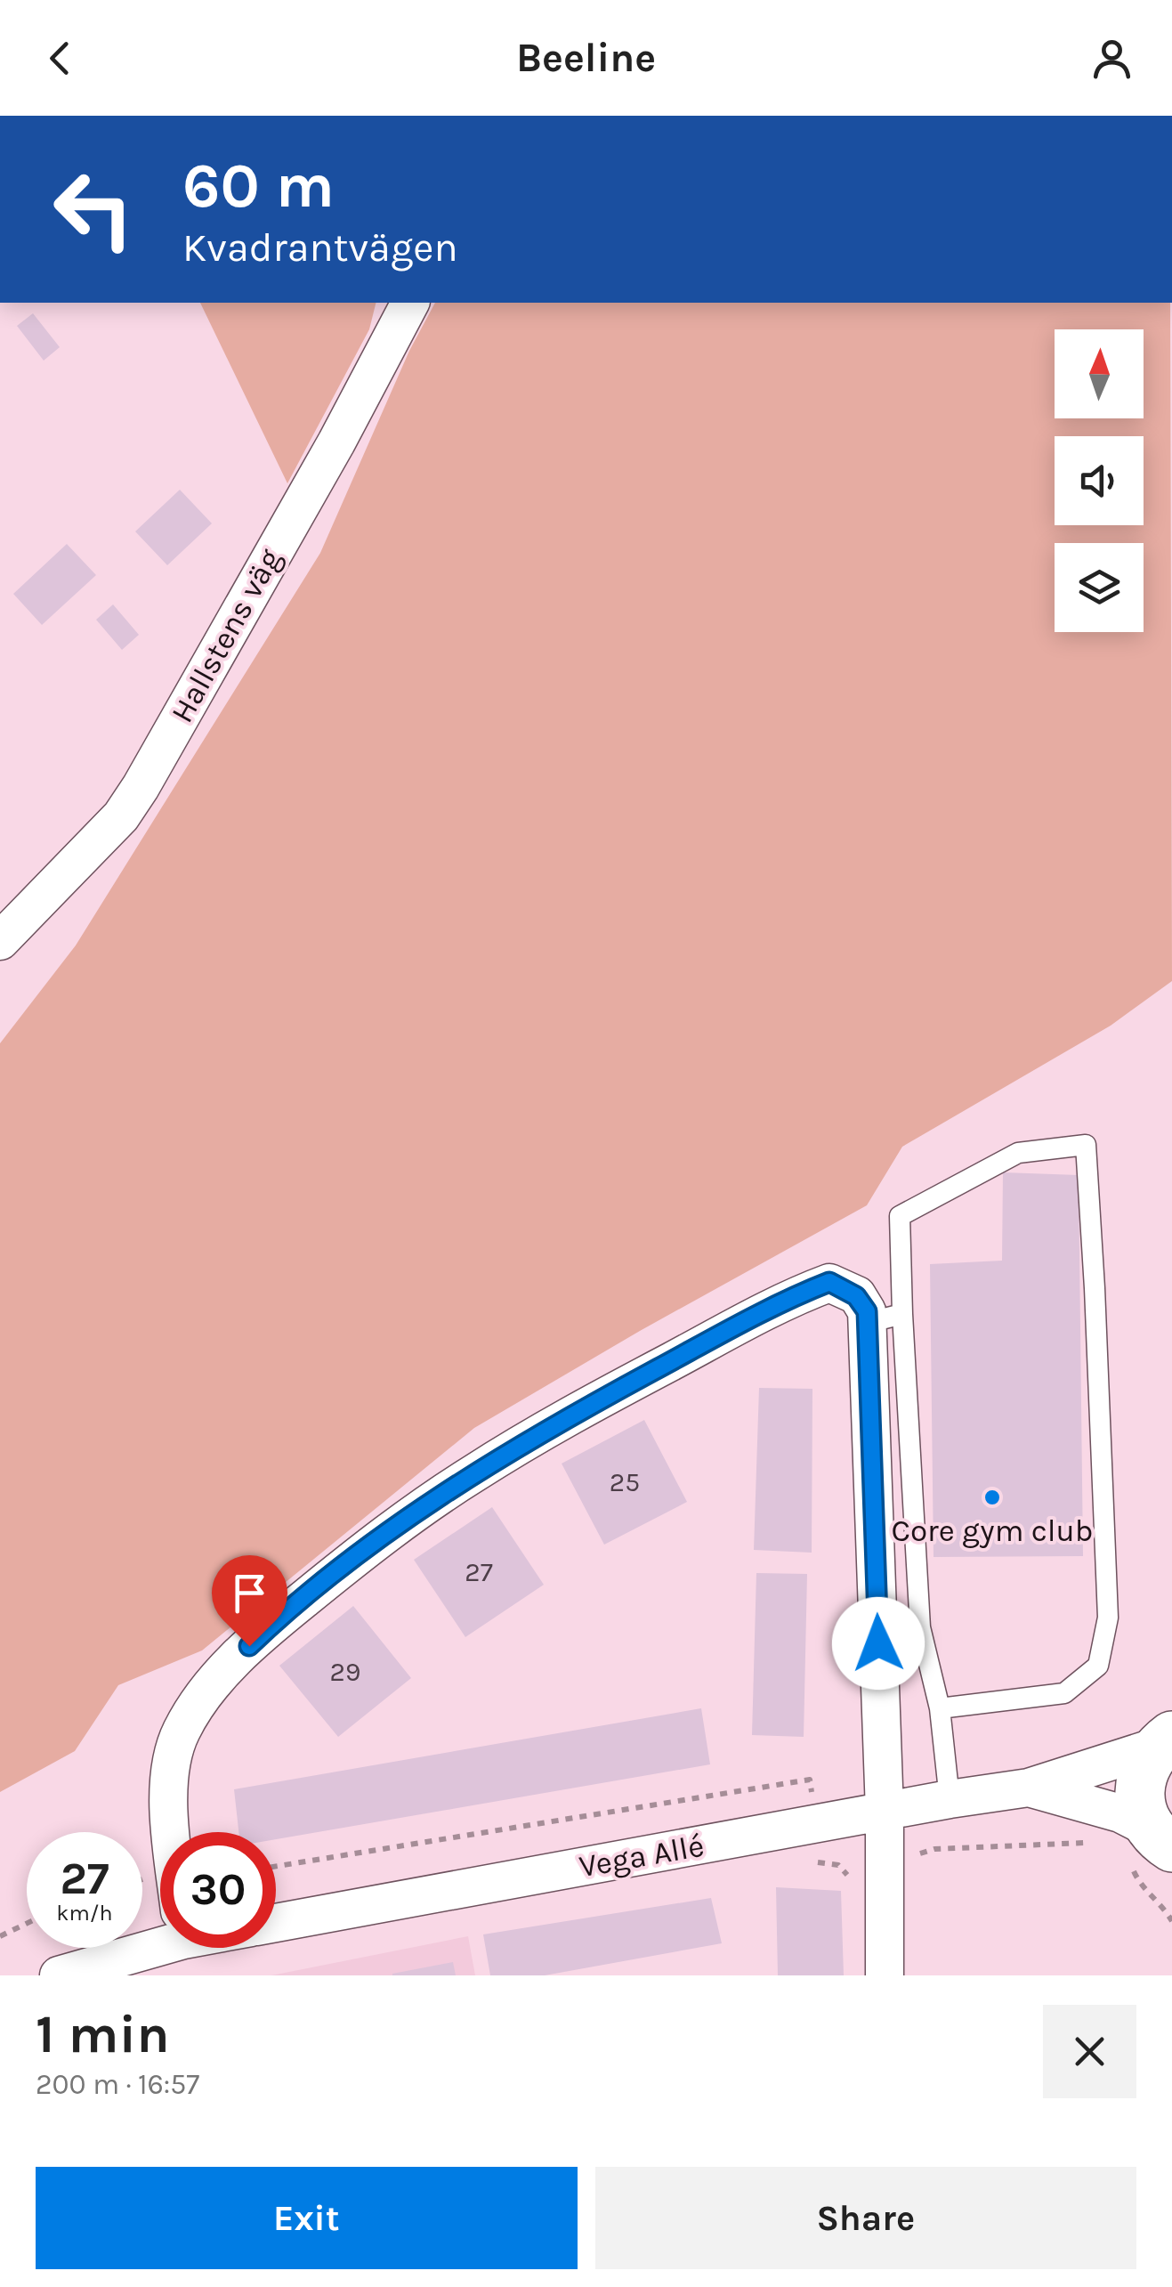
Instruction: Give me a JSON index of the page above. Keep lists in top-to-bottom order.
{
  "streets": {
    "street": ["Hallstens väg", "Vega Allé"]
  },
  "places": ["Core gym club"],
  "house_numbers": ["25", "27", "29"],
  "north": "top",
  "page": {
    "header": "Beeline",
    "turn": ["60 m", "Kvadrantvägen"],
    "speed": "27 km/h",
    "limit": "30",
    "heading": ["1 min", "200 m · 16:57"],
    "buttons": ["Exit", "Share"]
  }
}
